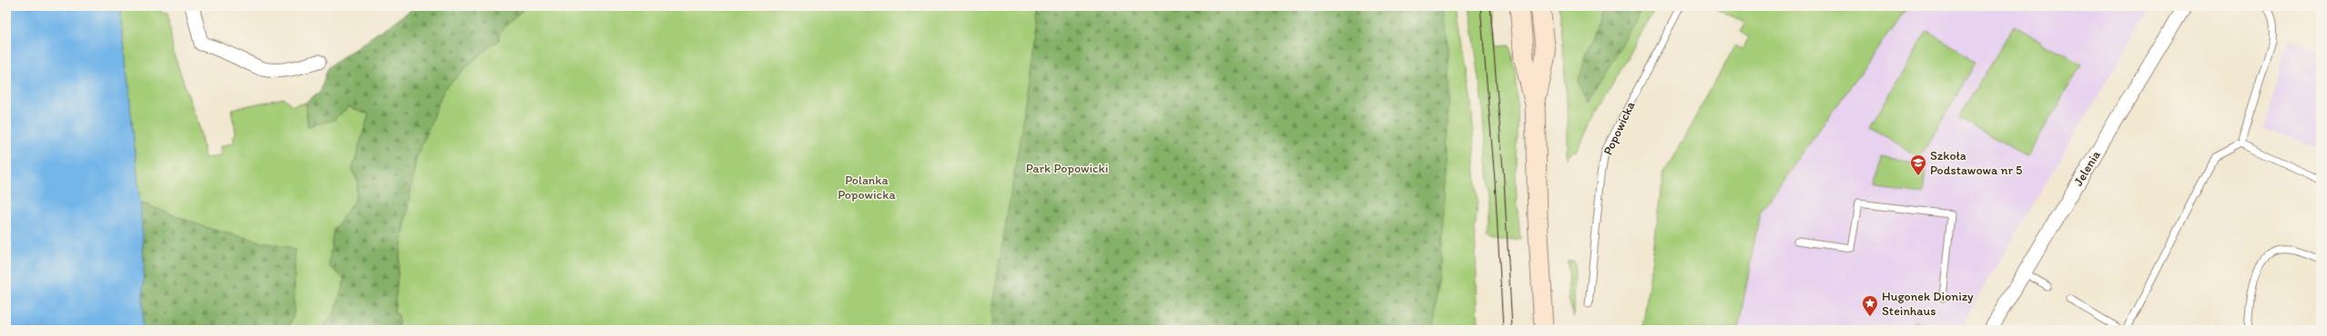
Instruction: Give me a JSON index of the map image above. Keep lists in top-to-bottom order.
{
  "streets": {
    "street": ["Jelenia"],
    "lane": ["Popowicka"]
  },
  "parks": ["Park Popowicki", "Polanka Popowicka"],
  "places": {
    "school or university": ["Szkoła Podstawowa nr 5"],
    "place": ["Hugonek Dionizy Steinhaus"]
  }
}
